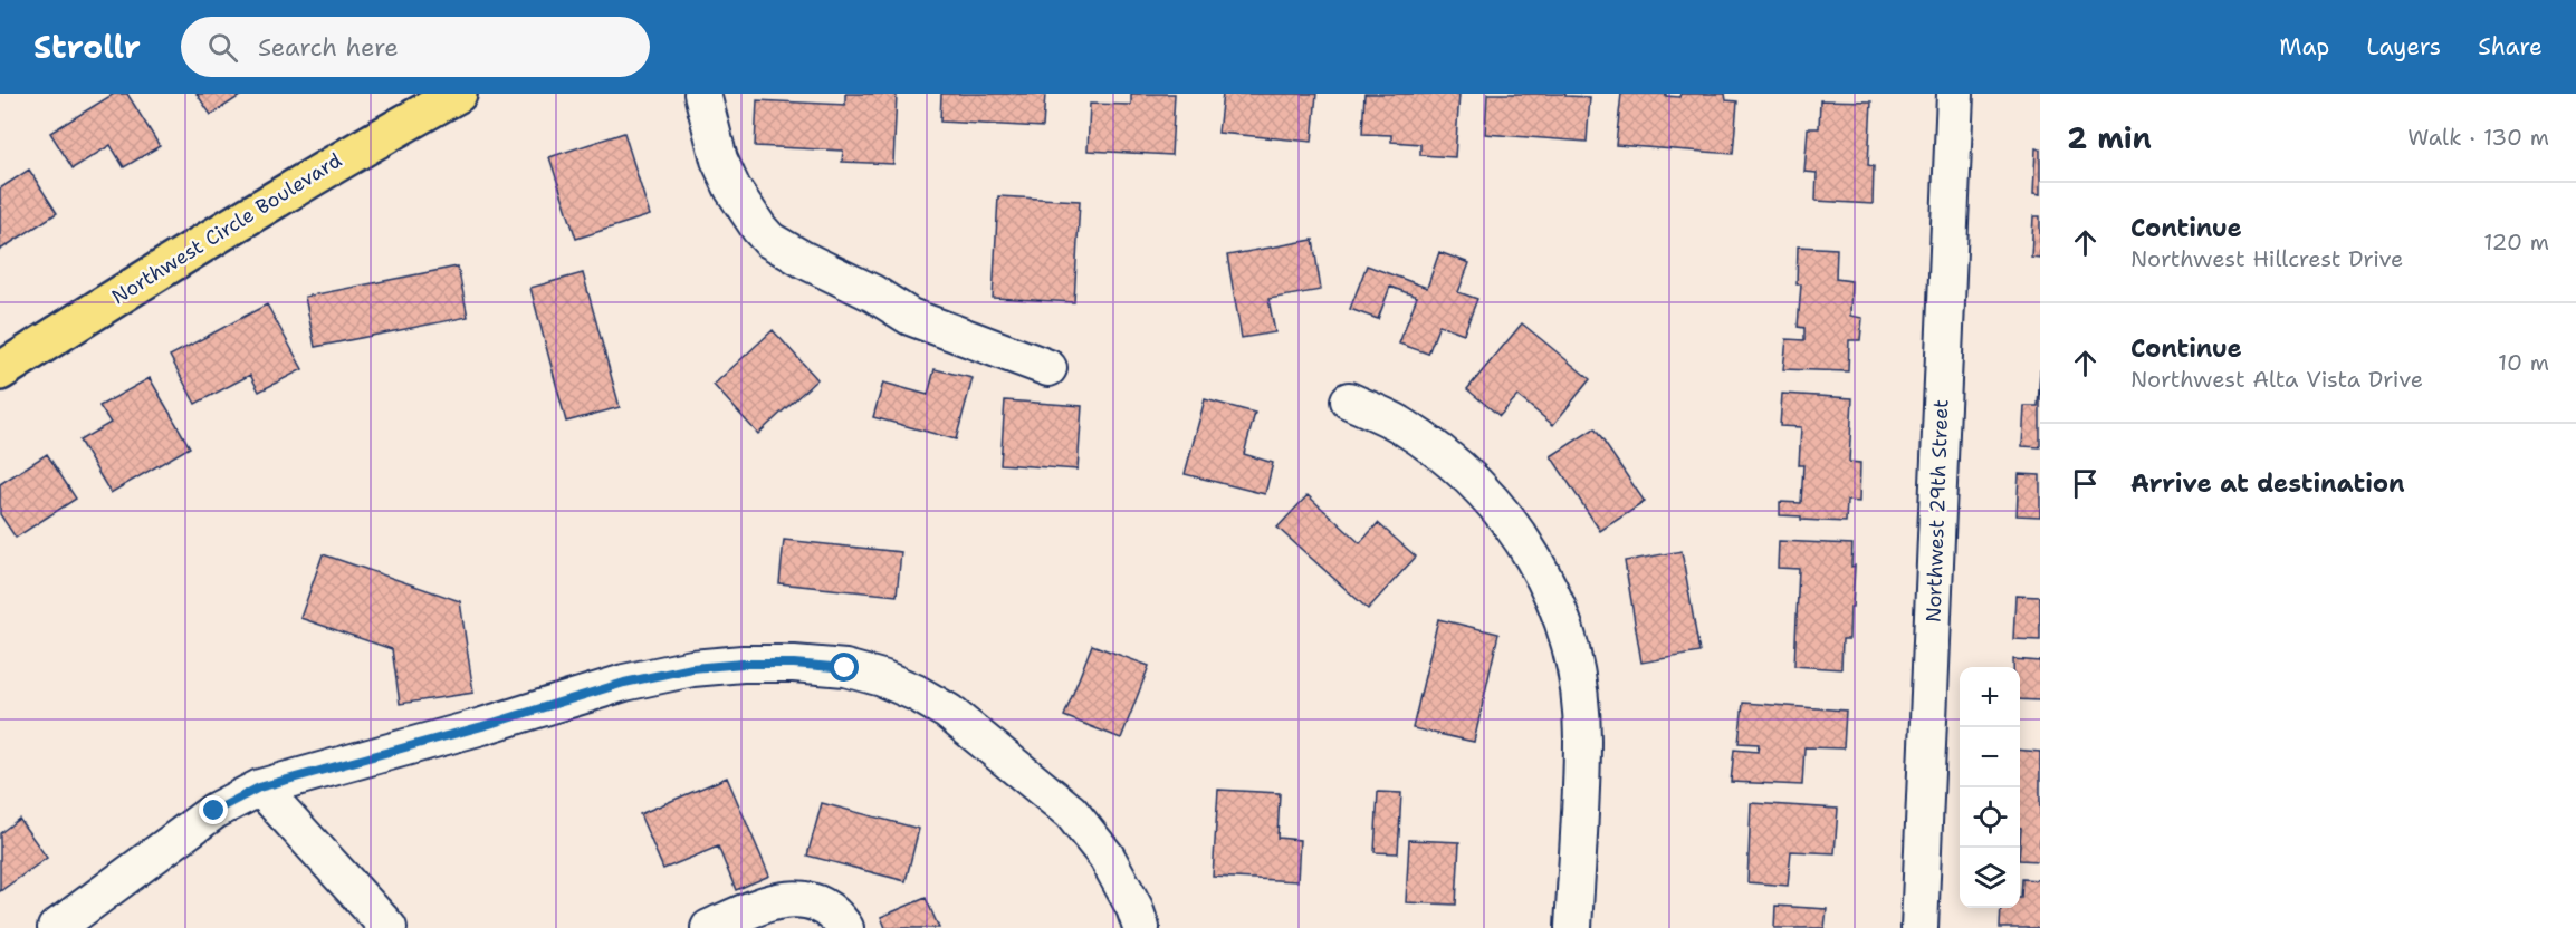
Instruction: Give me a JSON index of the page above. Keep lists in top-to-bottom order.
{
  "streets": {
    "main road": ["Northwest Circle Boulevard"],
    "street": ["Northwest 29th Street"]
  },
  "page": {
    "header": "Strollr",
    "search": "Search here",
    "nav": ["Map", "Layers", "Share"],
    "heading": ["2 min", "Walk · 130 m"],
    "list": [
      ["Continue", "Northwest Hillcrest Drive", "120 m"],
      ["Continue", "Northwest Alta Vista Drive", "10 m"],
      "Arrive at destination"
    ],
    "map_buttons": ["+", "−"]
  }
}
